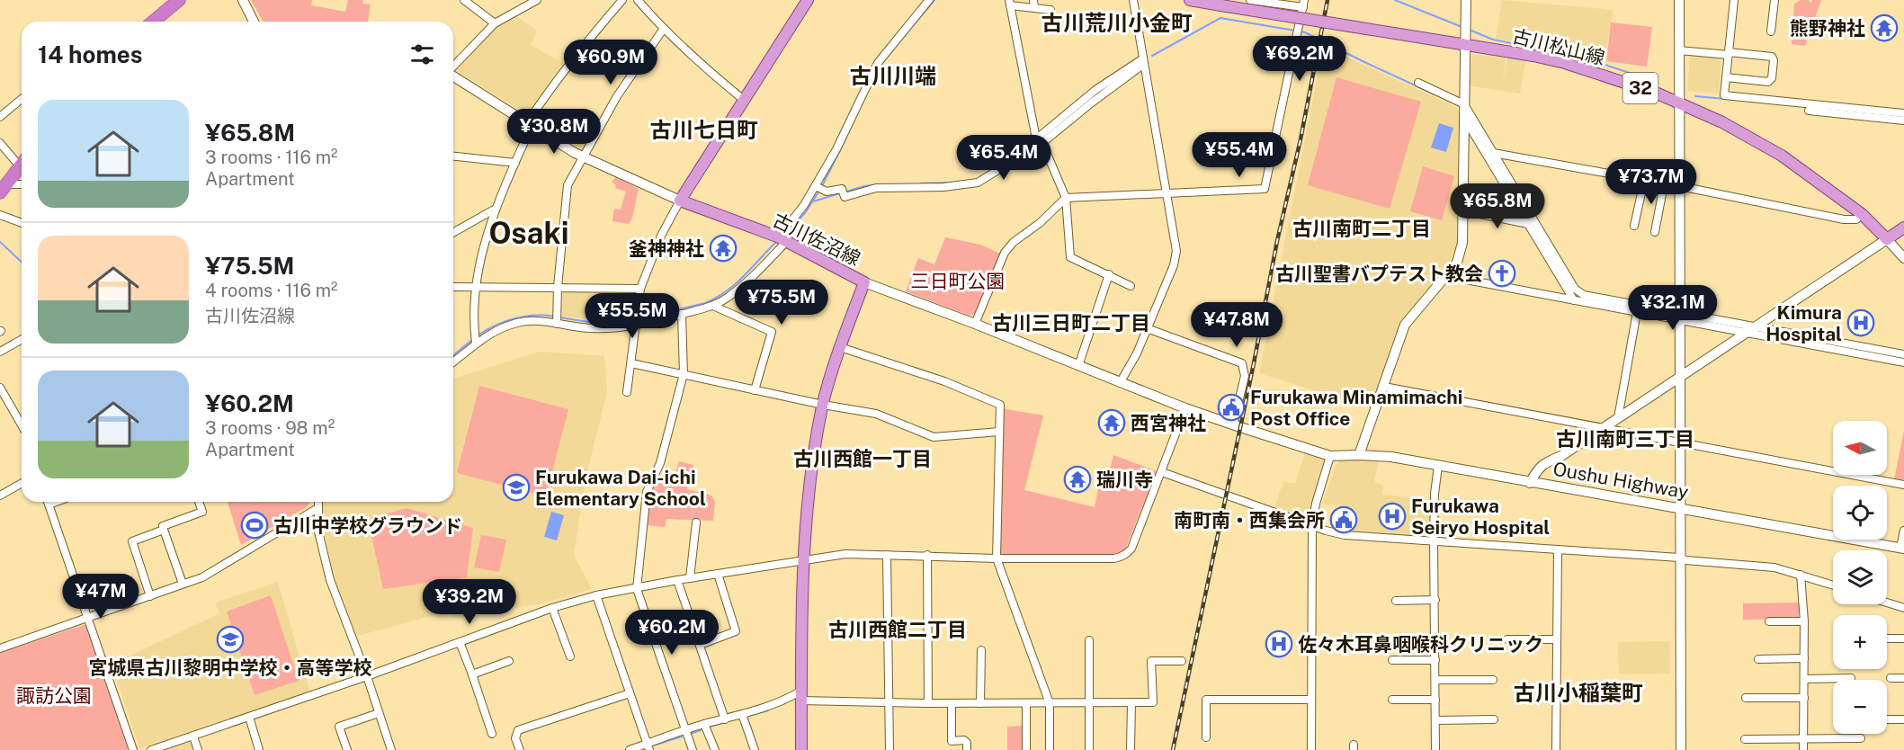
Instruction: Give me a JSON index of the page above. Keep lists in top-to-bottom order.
{
  "streets": {
    "main road": ["古川松山線", "32", "古川佐沼線"],
    "street": ["Oushu Highway"]
  },
  "crossings": [
    ["古川佐沼線", "Oushu Highway"]
  ],
  "districts": [
    "古川荒川小金町",
    "古川川端",
    "古川七日町",
    "古川南町二丁目",
    "Osaki",
    "古川三日町二丁目",
    "古川南町三丁目",
    "古川西館一丁目",
    "古川西館二丁目",
    "古川小稲葉町"
  ],
  "parks": ["三日町公園", "諏訪公園"],
  "places": {
    "temple": [
      "熊野神社",
      "釜神神社",
      "西宮神社",
      "瑞川寺"
    ],
    "church": ["古川聖書バプテスト教会"],
    "hospital": ["Kimura Hospital", "Furukawa Seiryo Hospital", "佐々木耳鼻咽喉科クリニック"],
    "public building": ["Furukawa Minamimachi Post Office", "南町南・西集会所"],
    "school or university": ["Furukawa Dai-ichi Elementary School", "宮城県古川黎明中学校・高等学校"],
    "sports": ["古川中学校グラウンド"]
  },
  "north": "left",
  "page": {
    "heading": "14 homes",
    "price": [
      "¥69.2M",
      "¥60.9M",
      "¥30.8M",
      "¥55.4M",
      "¥65.4M",
      "¥73.7M",
      "¥65.8M",
      "¥75.5M",
      "¥32.1M",
      "¥55.5M",
      "¥47.8M",
      "¥47M",
      "¥39.2M",
      "¥60.2M"
    ],
    "list": [
      {
        "name": "¥65.8M",
        "note": "3 rooms · 116 m² · Apartment"
      },
      {
        "name": "¥75.5M",
        "note": "4 rooms · 116 m² · 古川佐沼線"
      },
      {
        "name": "¥60.2M",
        "note": "3 rooms · 98 m² · Apartment"
      }
    ],
    "map_buttons": ["+", "−"]
  }
}
